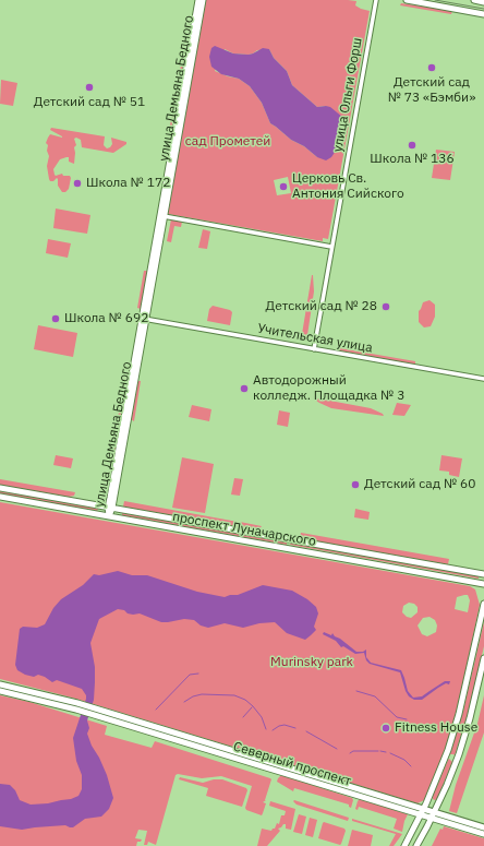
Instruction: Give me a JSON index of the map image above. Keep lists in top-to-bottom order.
{
  "streets": {
    "main road": ["улица Демьяна Бедного", "проспект Луначарского", "Северный проспект"],
    "street": ["улица Ольги Форш", "Учительская улица"]
  },
  "crossings": [
    ["улица Демьяна Бедного", "Учительская улица"],
    ["улица Демьяна Бедного", "проспект Луначарского"],
    ["улица Ольги Форш", "Учительская улица"]
  ],
  "parks": ["сад Прометей", "Murinsky park"],
  "places": [
    "Детский сад № 73 «Бэмби»",
    "Детский сад № 51",
    "Школа № 136",
    "Школа № 172",
    "Церковь Св. Антония Сийского",
    "Детский сад № 28",
    "Школа № 692",
    "Автодорожный колледж. Площадка № 3",
    "Детский сад № 60",
    "Fitness House"
  ]
}
